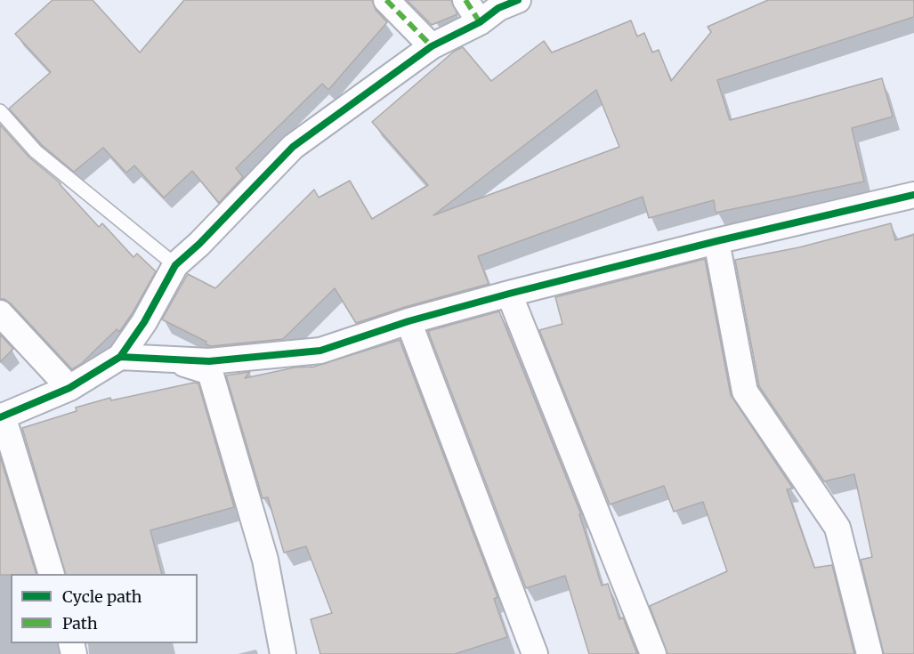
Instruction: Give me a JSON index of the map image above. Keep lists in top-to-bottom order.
{
  "legend": ["Cycle path", "Path"]
}
